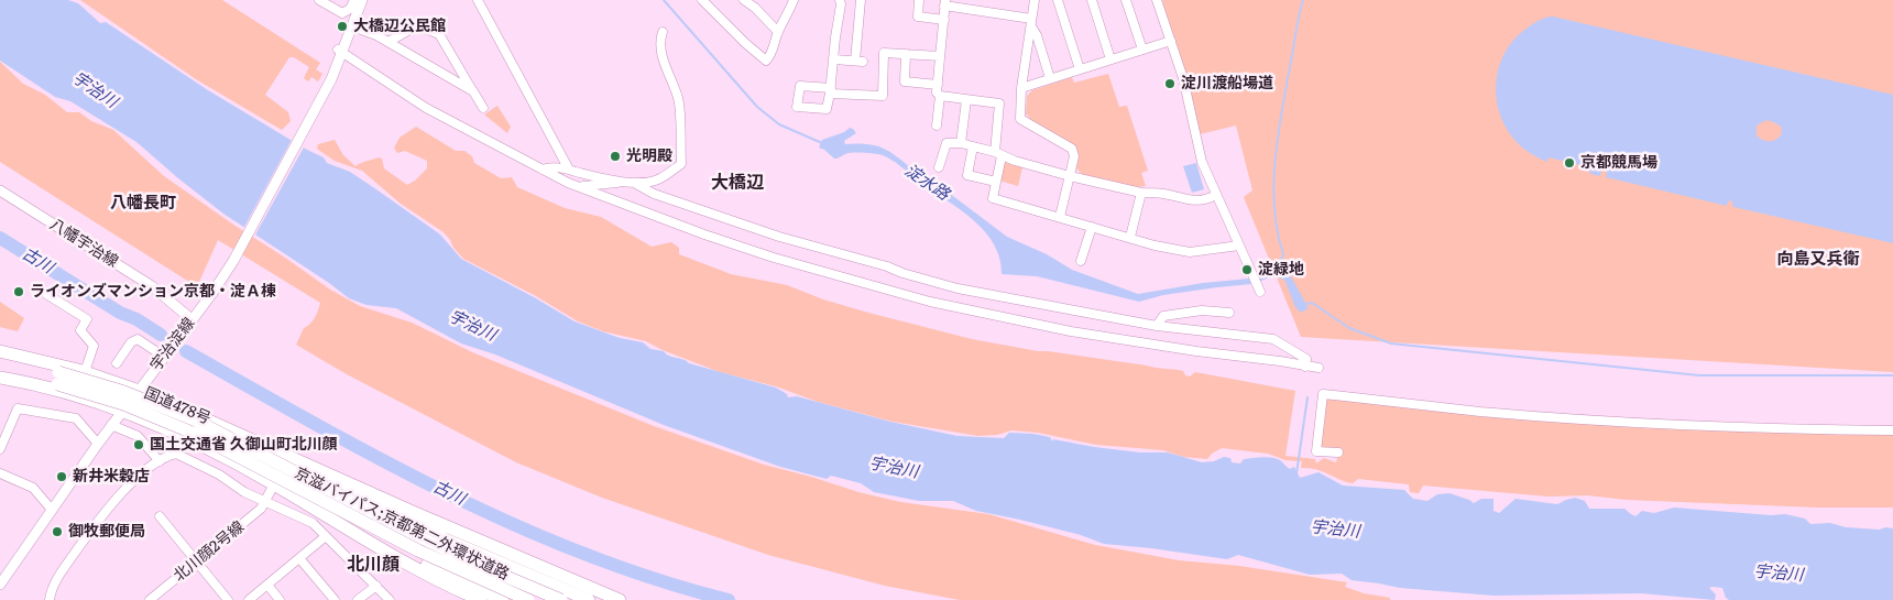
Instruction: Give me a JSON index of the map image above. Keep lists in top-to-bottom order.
{
  "streets": {
    "highway": ["国道478号", "京滋バイパス;京都第二外環状道路"],
    "main road": ["八幡宇治線", "宇治淀線"],
    "street": ["北川顔2号線"]
  },
  "crossings": [
    ["八幡宇治線", "宇治淀線"],
    ["宇治淀線", "国道478号"],
    ["国道478号", "北川顔2号線"]
  ],
  "districts": [
    "大橋辺",
    "八幡長町",
    "向島又兵衛",
    "北川顔"
  ],
  "water": ["宇治川", "淀水路", "古川"],
  "places": [
    "大橋辺公民館",
    "淀川渡船場道",
    "光明殿",
    "京都競馬場",
    "淀緑地",
    "ライオンズマンション京都・淀Ａ棟",
    "国土交通省 久御山町北川顔",
    "新井米穀店",
    "御牧郵便局"
  ]
}
